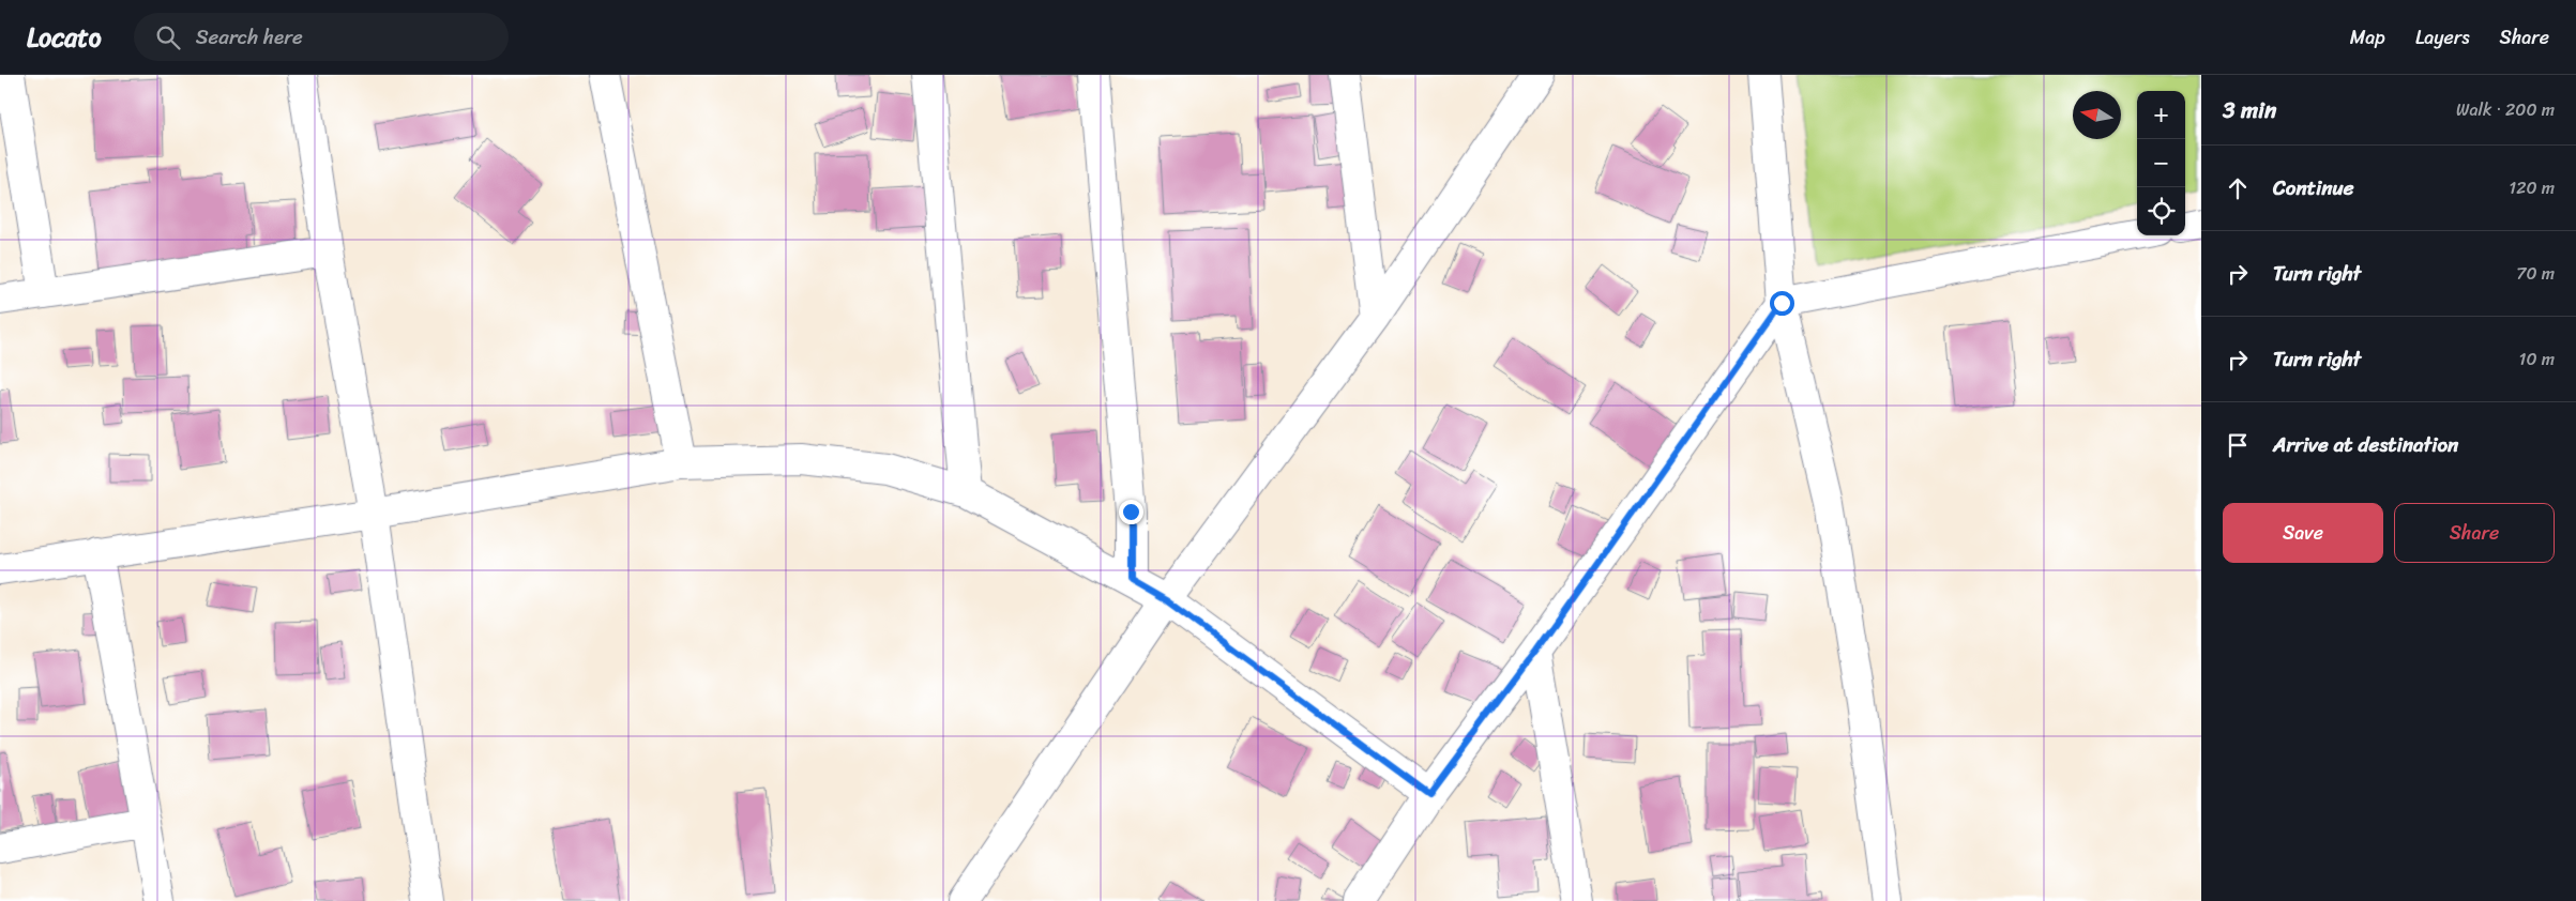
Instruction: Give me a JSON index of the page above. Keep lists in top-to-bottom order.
{
  "north": "left",
  "page": {
    "header": "Locato",
    "search": "Search here",
    "nav": ["Map", "Layers", "Share"],
    "heading": ["3 min", "Walk · 200 m"],
    "map_buttons": ["+", "−"],
    "list": [
      ["Continue", "120 m"],
      ["Turn right", "70 m"],
      ["Turn right", "10 m"],
      "Arrive at destination"
    ],
    "buttons": ["Save", "Share"]
  }
}
